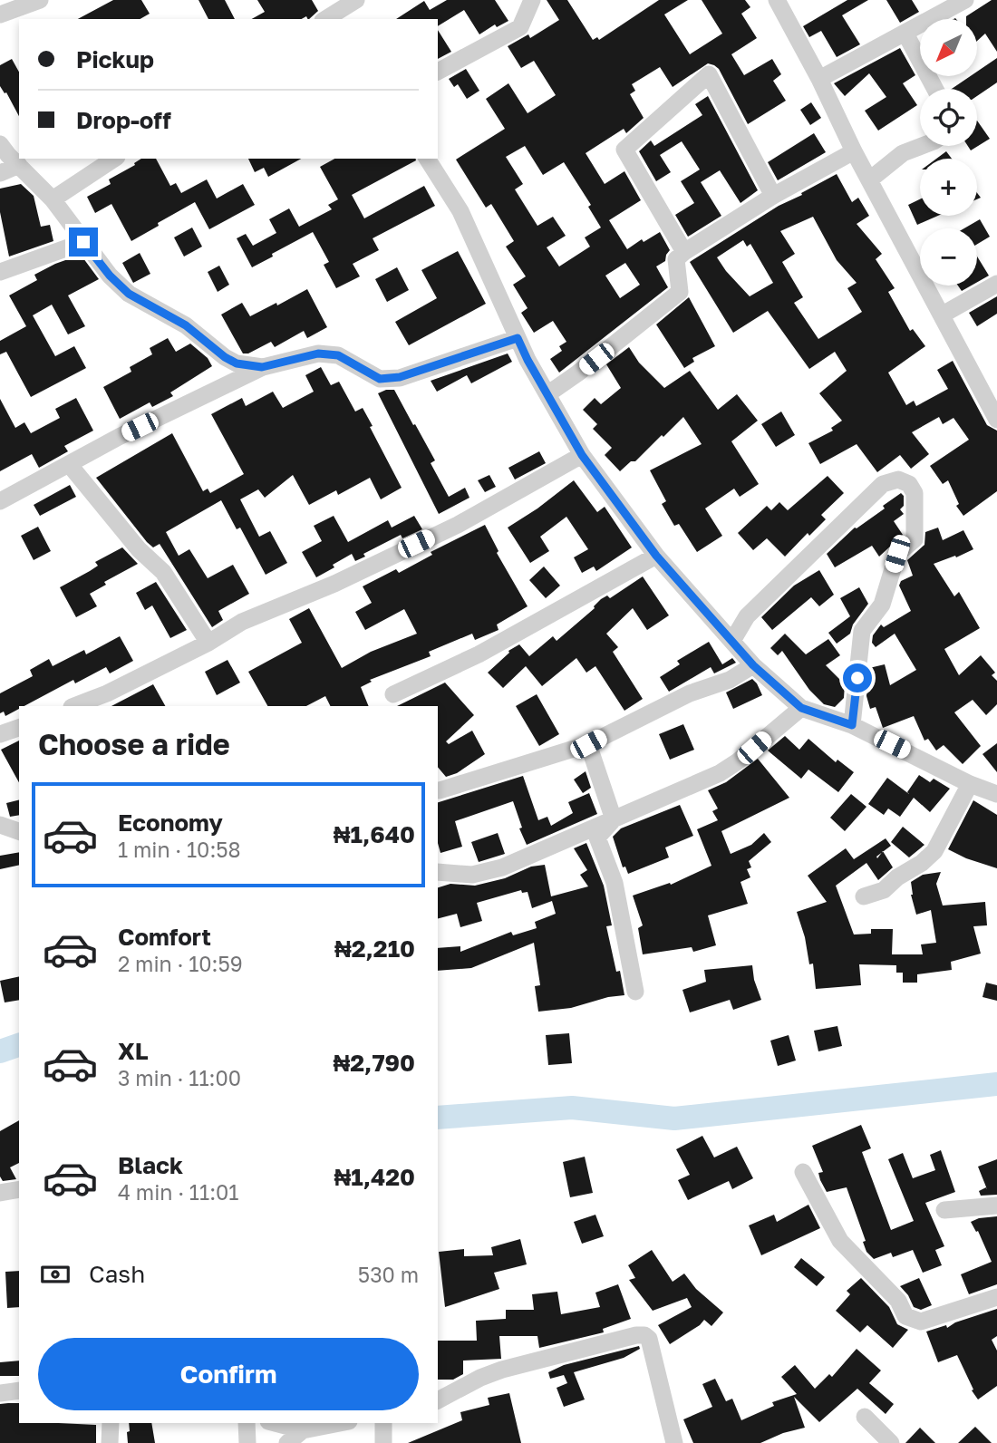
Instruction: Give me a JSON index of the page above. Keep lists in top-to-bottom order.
{
  "north": "bottom left",
  "page": {
    "map_buttons": ["+", "−"],
    "banner": ["Pickup", "Drop-off"],
    "heading": "Choose a ride",
    "list": [
      {
        "name": "Economy",
        "note": "1 min · 10:58",
        "value": "₦1,640"
      },
      {
        "name": "Comfort",
        "note": "2 min · 10:59",
        "value": "₦2,210"
      },
      {
        "name": "XL",
        "note": "3 min · 11:00",
        "value": "₦2,790"
      },
      {
        "name": "Black",
        "note": "4 min · 11:01",
        "value": "₦1,420"
      }
    ],
    "pay": ["Cash", "530 m"],
    "buttons": "Confirm"
  }
}
